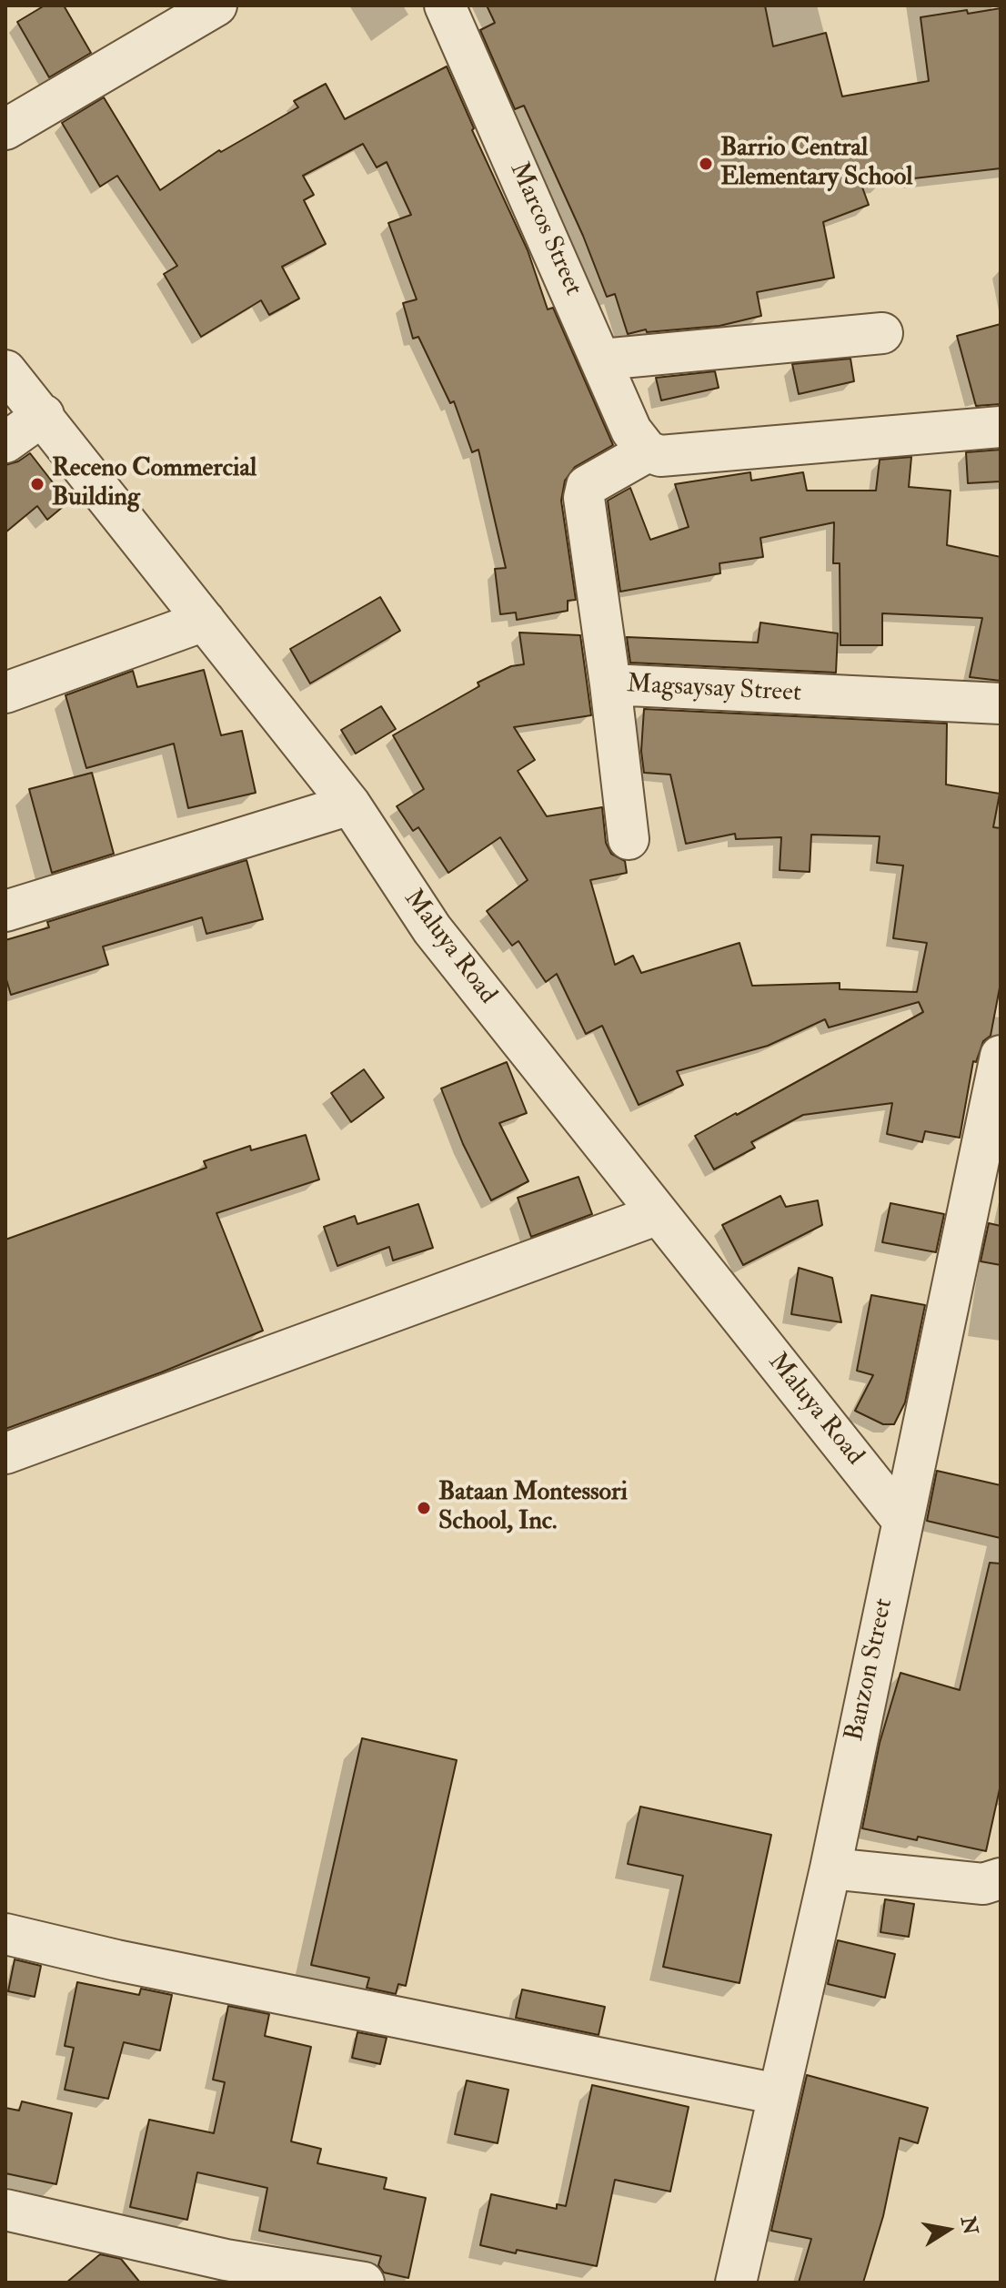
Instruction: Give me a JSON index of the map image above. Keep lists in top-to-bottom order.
{
  "streets": {
    "street": [
      "Marcos Street",
      "Magsaysay Street",
      "Maluya Road",
      "Banzon Street"
    ]
  },
  "crossings": [
    ["Marcos Street", "Magsaysay Street"],
    ["Maluya Road", "Banzon Street"]
  ],
  "places": ["Barrio Central Elementary School", "Receno Commercial Building", "Bataan Montessori School, Inc."],
  "north": "right"
}
